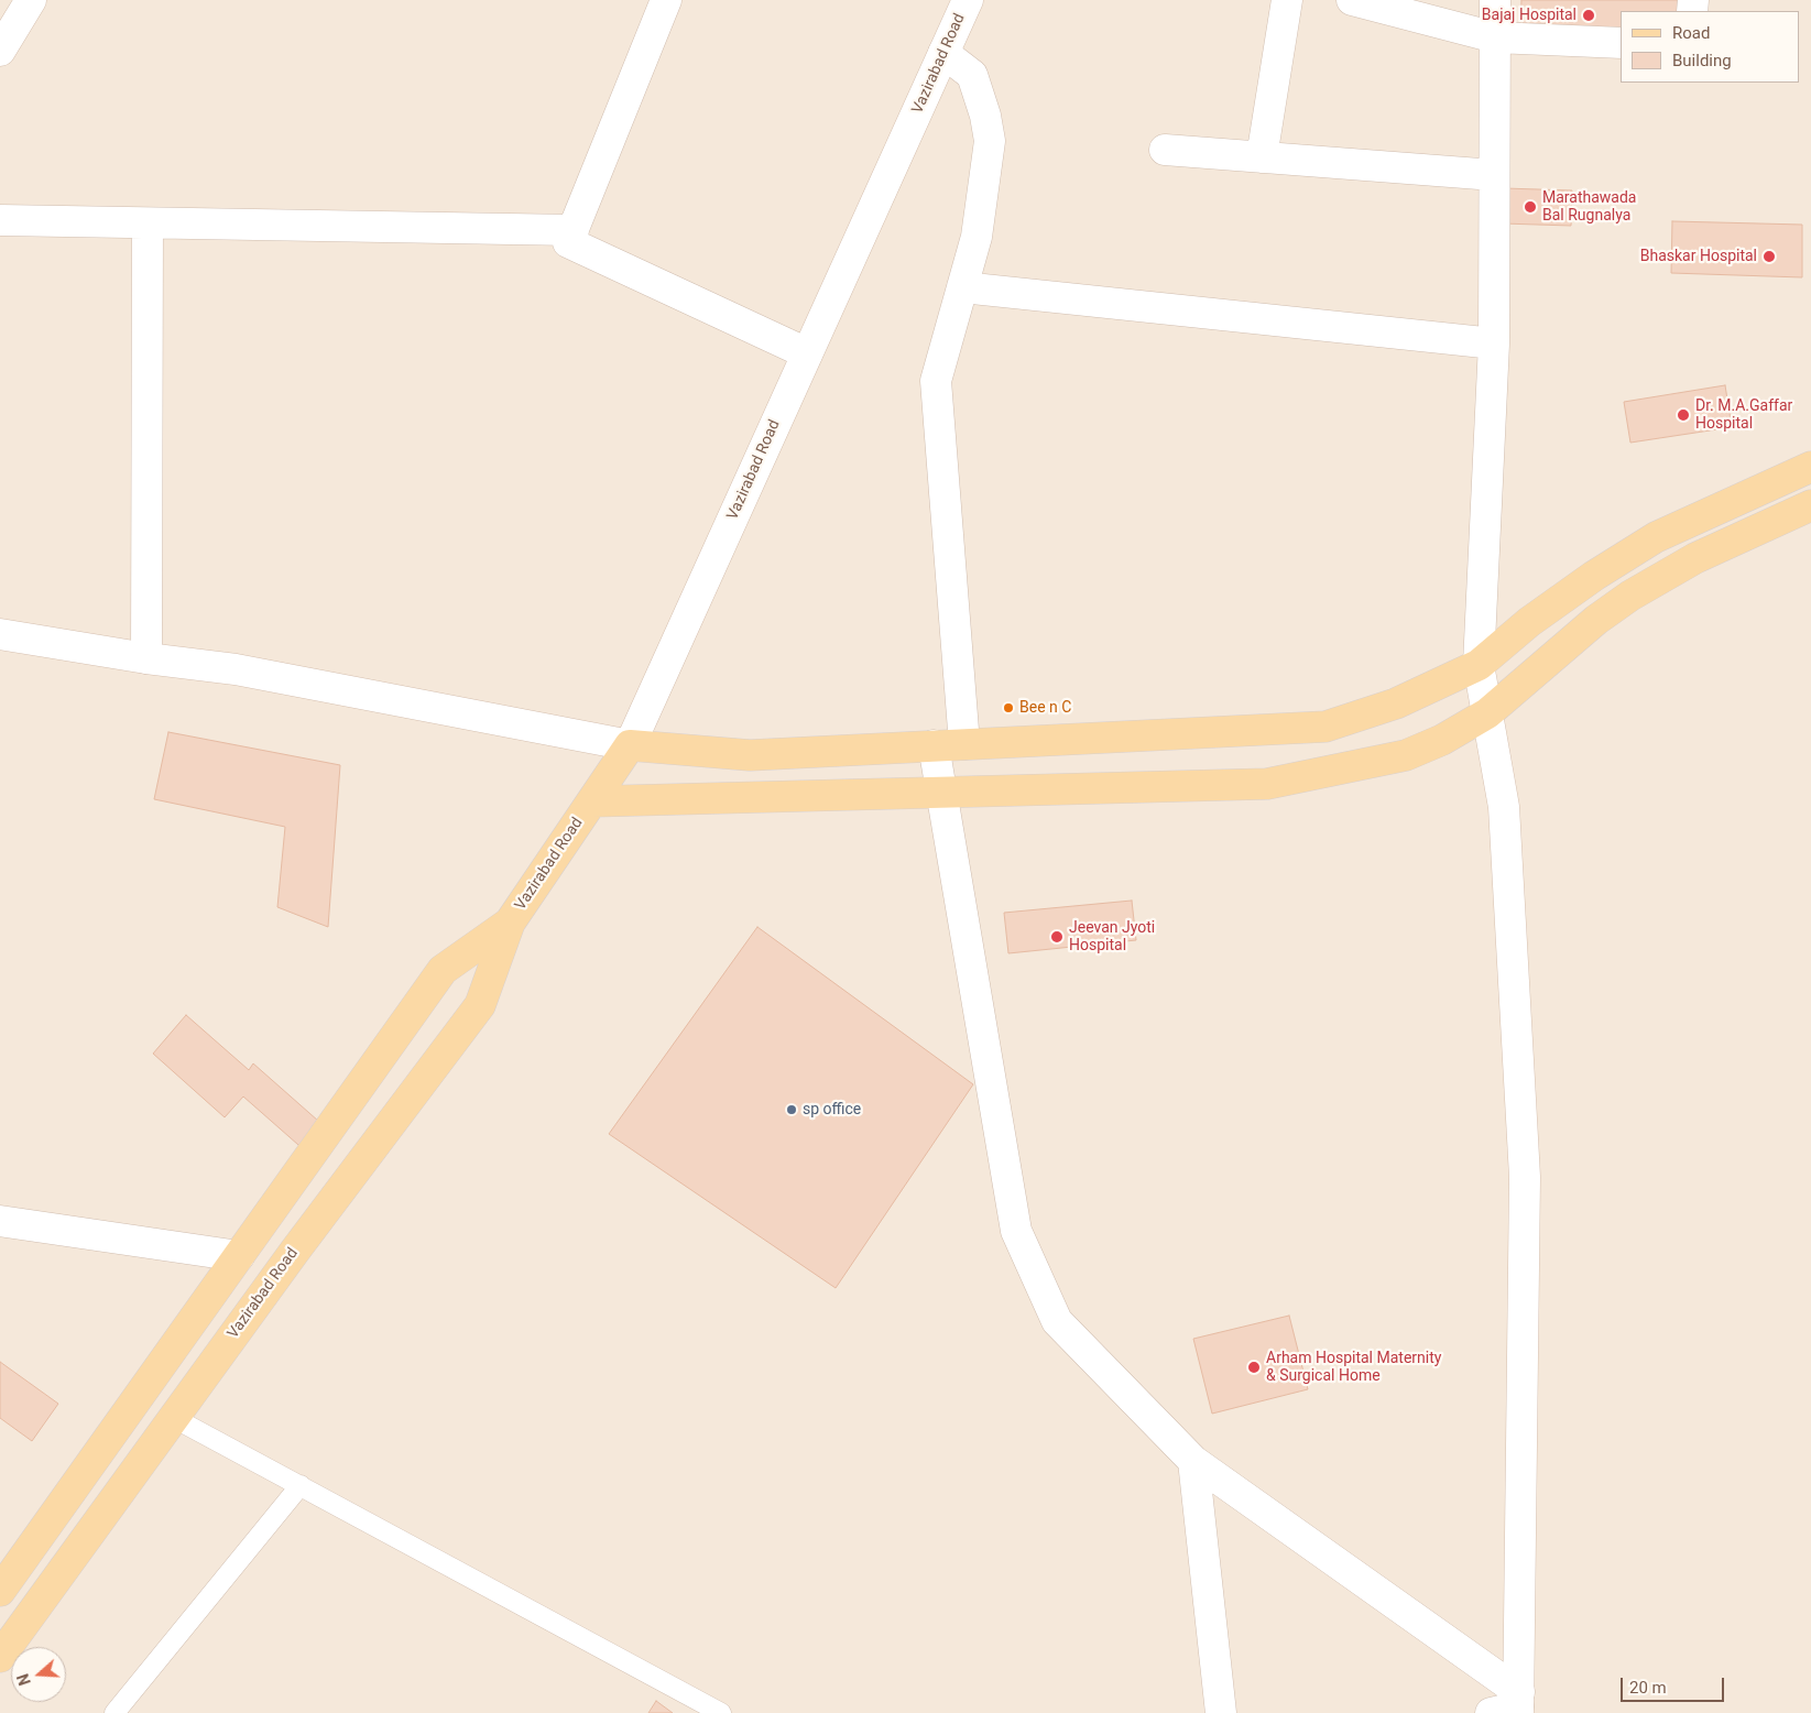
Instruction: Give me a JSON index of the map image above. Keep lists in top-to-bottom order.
{
  "streets": {
    "main road": ["Vazirabad Road"]
  },
  "places": [
    "Bajaj Hospital",
    "Marathawada Bal Rugnalya",
    "Bhaskar Hospital",
    "Dr. M.A.Gaffar Hospital",
    "Bee n C",
    "Jeevan Jyoti Hospital",
    "sp office",
    "Arham Hospital Maternity & Surgical Home"
  ],
  "legend": ["Road", "Building"],
  "scale_bar": "20 m",
  "north": "left"
}
